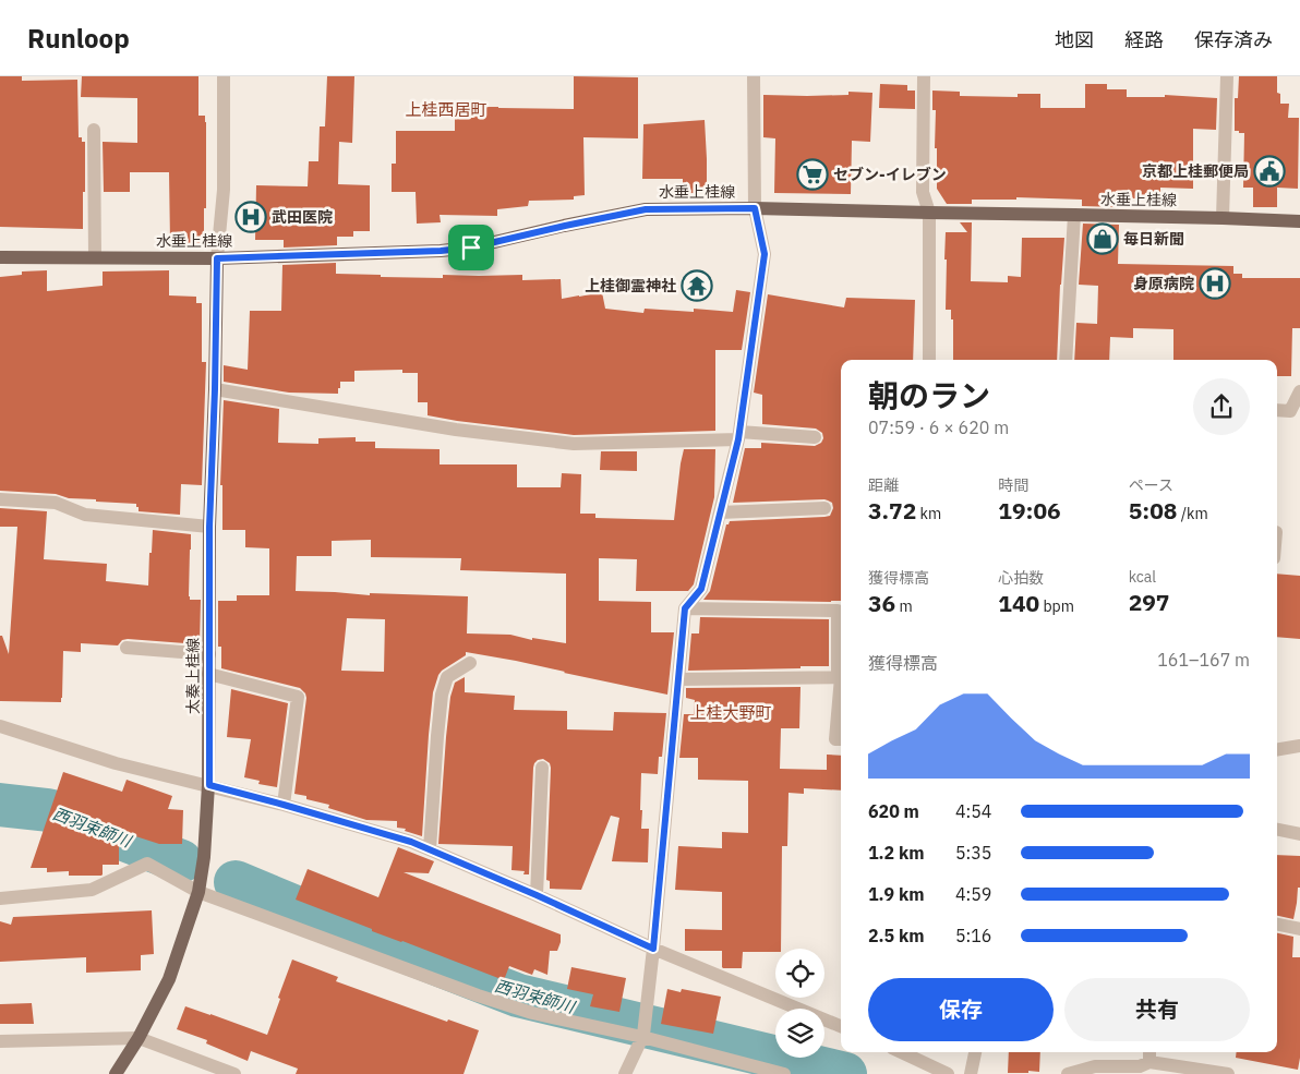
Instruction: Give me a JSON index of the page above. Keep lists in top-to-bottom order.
{
  "streets": {
    "main road": ["水垂上桂線", "太秦上桂線"]
  },
  "crossings": [
    ["水垂上桂線", "太秦上桂線"]
  ],
  "districts": ["上桂西居町", "上桂大野町"],
  "water": ["西羽束師川"],
  "places": {
    "public building": ["京都上桂郵便局"],
    "supermarket": ["セブン-イレブン"],
    "hospital": ["武田医院", "身原病院"],
    "shop": ["毎日新聞"],
    "temple": ["上桂御霊神社"]
  },
  "page": {
    "header": "Runloop",
    "nav": ["地図", "経路", "保存済み"],
    "heading": ["朝のラン", "07:59 · 6 × 620 m"],
    "stats": [
      ["距離", "3.72 km"],
      ["時間", "19:06"],
      ["ペース", "5:08 /km"],
      ["獲得標高", "36 m"],
      ["心拍数", "140 bpm"],
      ["kcal", "297"]
    ],
    "chart": ["獲得標高", "161–167 m"],
    "list": [
      {
        "name": "620 m",
        "note": "4:54"
      },
      {
        "name": "1.2 km",
        "note": "5:35"
      },
      {
        "name": "1.9 km",
        "note": "4:59"
      },
      {
        "name": "2.5 km",
        "note": "5:16"
      }
    ],
    "buttons": ["保存", "共有"]
  }
}
